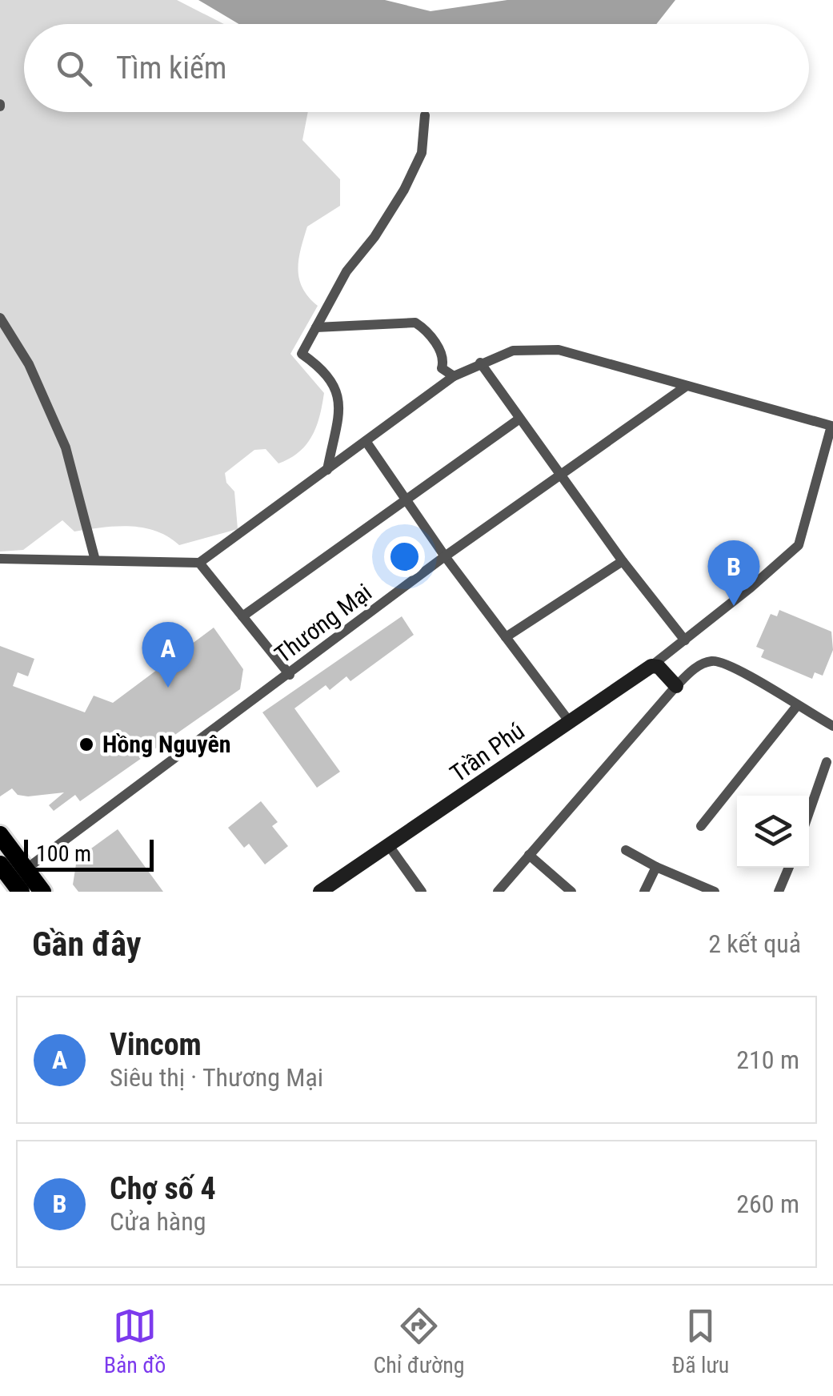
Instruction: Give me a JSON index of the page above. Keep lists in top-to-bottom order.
{
  "streets": {
    "street": ["Thương Mại", "Trần Phú"]
  },
  "places": ["Hồng Nguyên"],
  "scale_bar": "100 m",
  "page": {
    "search": "Tìm kiếm",
    "pins": ["B", "A"],
    "scale": "100 m",
    "heading": ["Gần đây", "2 kết quả"],
    "list": [
      {
        "mark": "A",
        "name": "Vincom",
        "note": "Siêu thị · Thương Mại",
        "value": "210 m"
      },
      {
        "mark": "B",
        "name": "Chợ số 4",
        "note": "Cửa hàng",
        "value": "260 m"
      }
    ],
    "nav": ["Bản đồ", "Chỉ đường", "Đã lưu"]
  }
}
